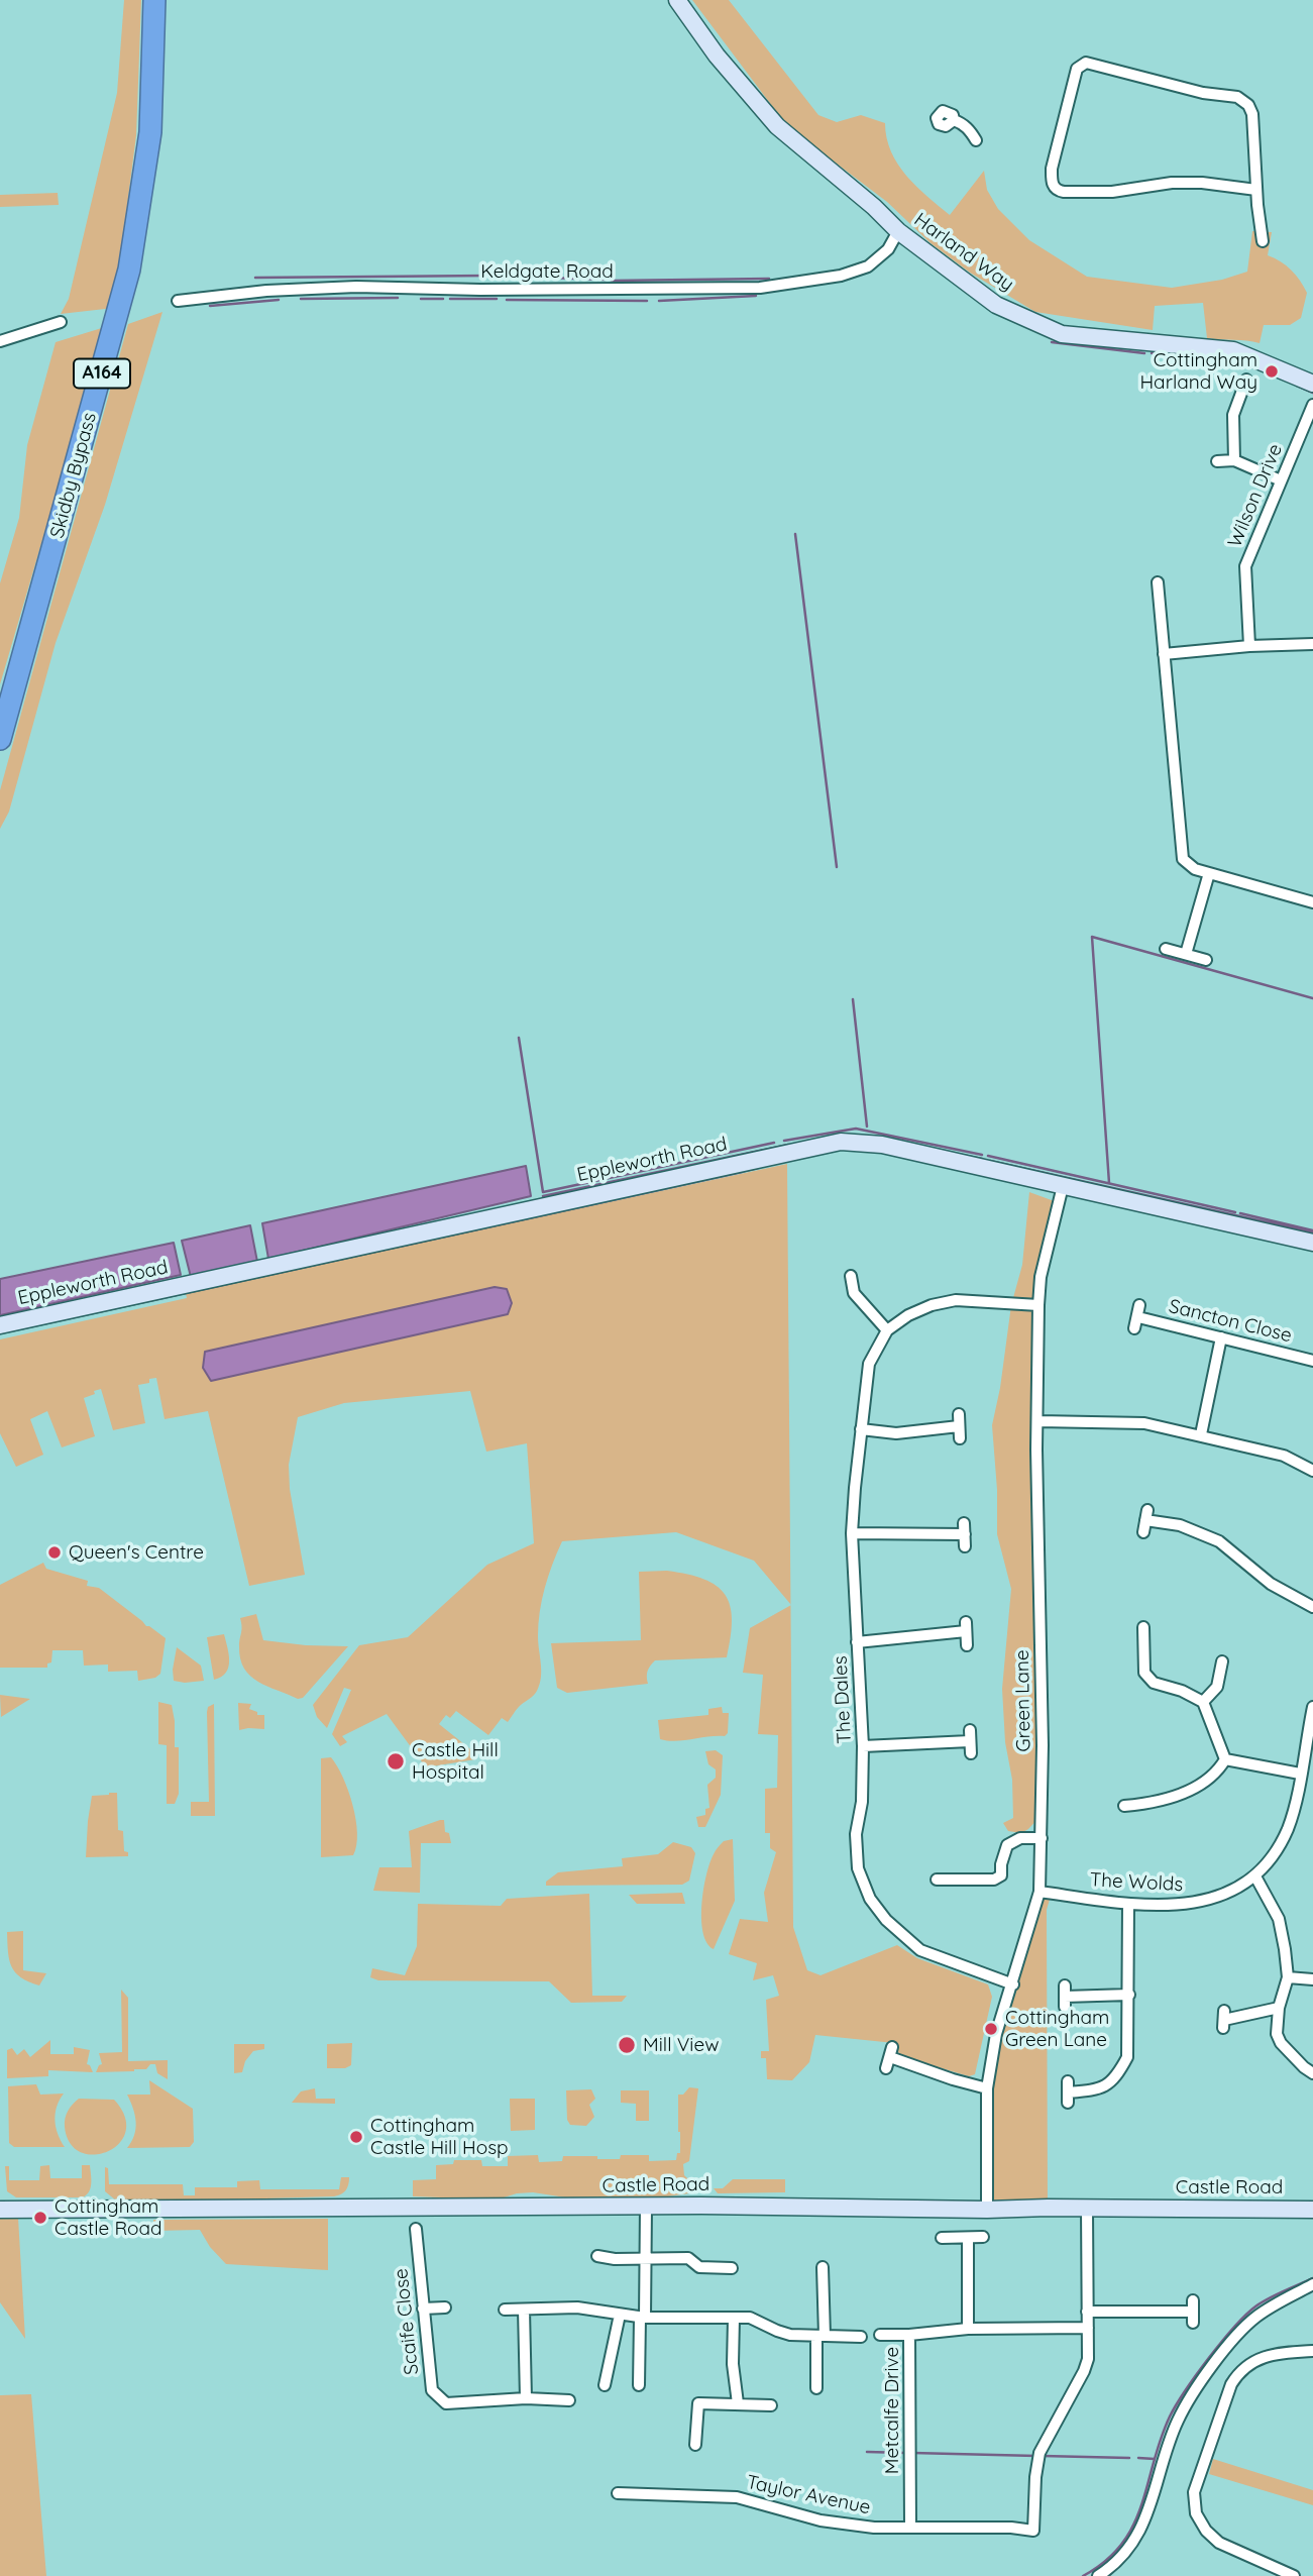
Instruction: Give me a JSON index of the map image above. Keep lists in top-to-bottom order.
{
  "streets": {
    "highway": ["A164", "Skidby Bypass"],
    "street": [
      "Harland Way",
      "Keldgate Road",
      "Wilson Drive",
      "Eppleworth Road",
      "Sancton Close",
      "The Dales",
      "Green Lane",
      "The Wolds",
      "Castle Road",
      "Scaife Close",
      "Metcalfe Drive",
      "Taylor Avenue"
    ]
  },
  "crossings": [
    ["Harland Way", "Keldgate Road"],
    ["Eppleworth Road", "Green Lane"],
    ["The Dales", "Green Lane"],
    ["Green Lane", "The Wolds"],
    ["Green Lane", "Castle Road"],
    ["Metcalfe Drive", "Taylor Avenue"]
  ],
  "places": [
    "Cottingham Harland Way",
    "Queen's Centre",
    "Castle Hill Hospital",
    "Cottingham Green Lane",
    "Mill View",
    "Cottingham Castle Hill Hosp",
    "Cottingham Castle Road"
  ]
}
